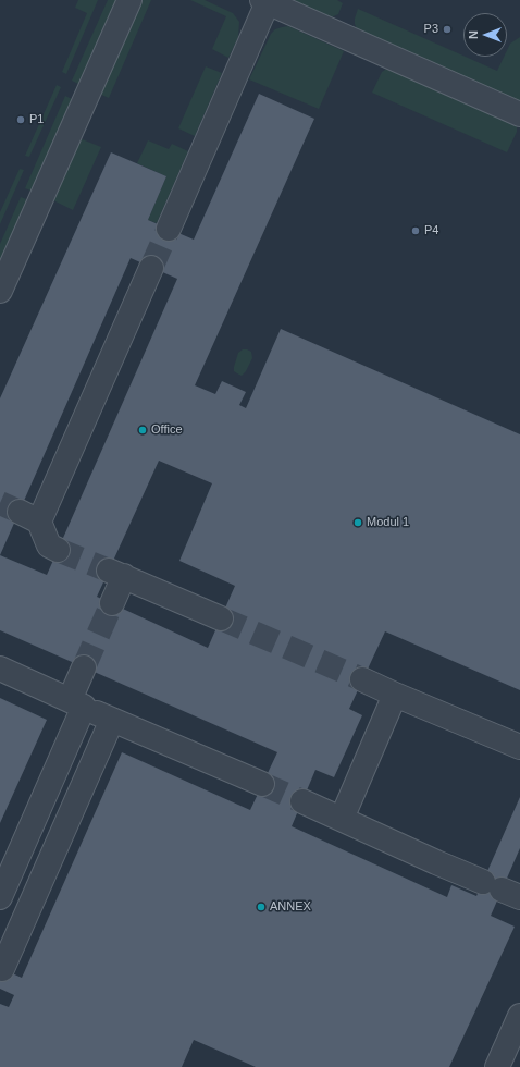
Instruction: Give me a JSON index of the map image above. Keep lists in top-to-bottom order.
{
  "places": [
    "P3",
    "P1",
    "P4",
    "Office",
    "Modul 1",
    "ANNEX"
  ],
  "north": "left"
}
